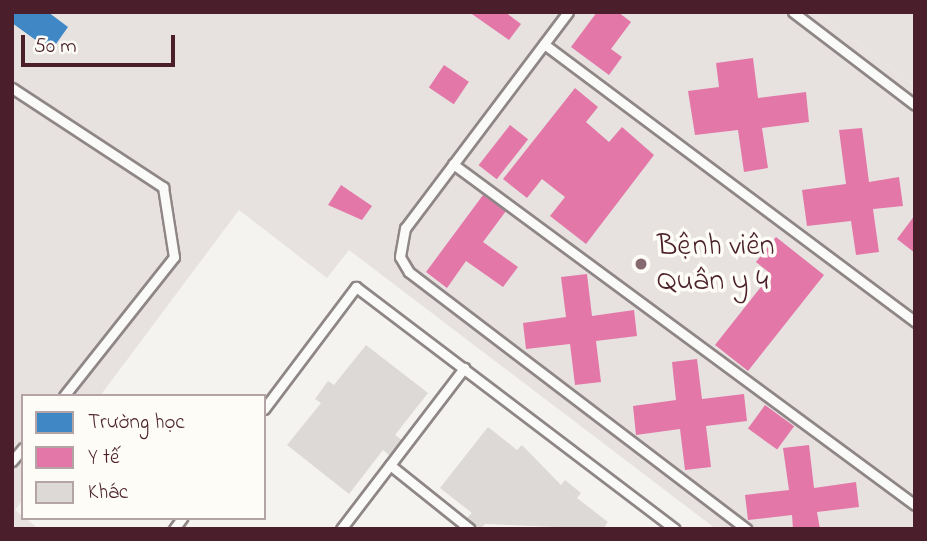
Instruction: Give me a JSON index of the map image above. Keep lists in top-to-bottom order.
{
  "places": ["Bệnh viên Quân y 4"],
  "legend": ["Trường học", "Y tế", "Khác"],
  "scale_bar": "50 m"
}
